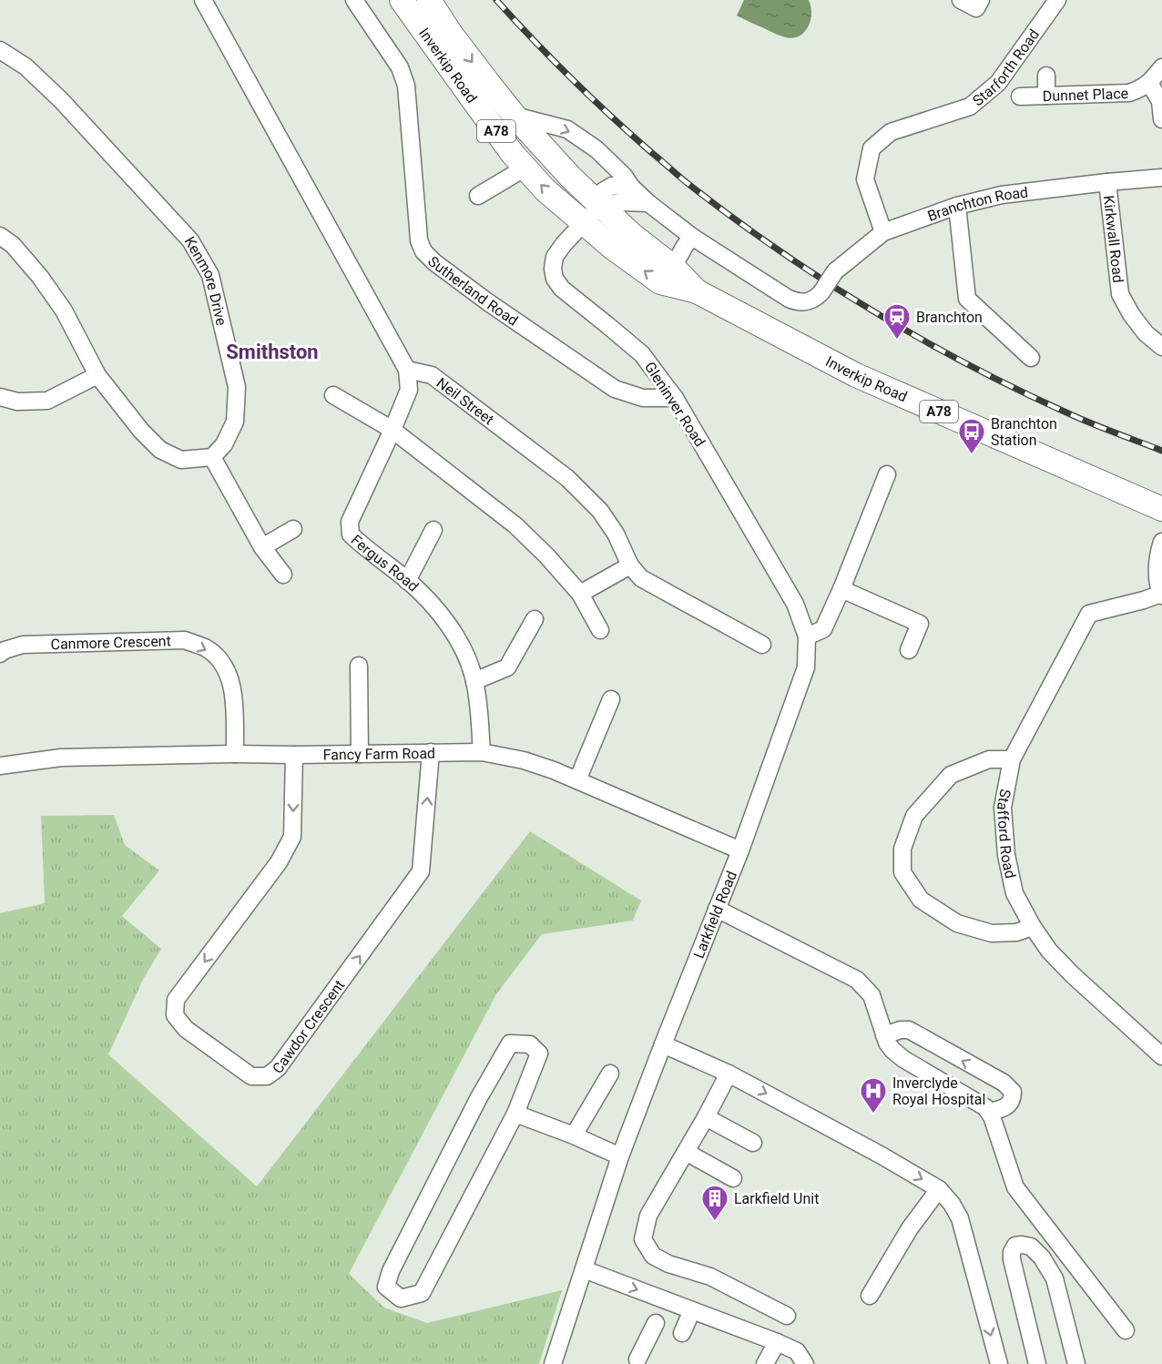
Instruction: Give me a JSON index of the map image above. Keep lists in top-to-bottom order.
{
  "streets": {
    "highway": ["Inverkip Road", "A78"],
    "street": [
      "Starforth Road",
      "Dunnet Place",
      "Branchton Road",
      "Kirkwall Road",
      "Kenmore Drive",
      "Sutherland Road",
      "Neil Street",
      "Gleninver Road",
      "Fergus Road",
      "Canmore Crescent",
      "Fancy Farm Road",
      "Stafford Road",
      "Larkfield Road",
      "Cawdor Crescent"
    ]
  },
  "crossings": [
    ["Inverkip Road", "Gleninver Road"],
    ["Starforth Road", "Branchton Road"],
    ["Branchton Road", "Kirkwall Road"],
    ["Sutherland Road", "Gleninver Road"],
    ["Neil Street", "Fergus Road"],
    ["Gleninver Road", "Larkfield Road"],
    ["Fergus Road", "Fancy Farm Road"],
    ["Canmore Crescent", "Fancy Farm Road"],
    ["Fancy Farm Road", "Larkfield Road"],
    ["Fancy Farm Road", "Cawdor Crescent"]
  ],
  "districts": ["Smithston"],
  "places": {
    "station": ["Branchton"],
    "bus stop": ["Branchton Station"],
    "hospital": ["Inverclyde Royal Hospital"],
    "building": ["Larkfield Unit"]
  }
}
